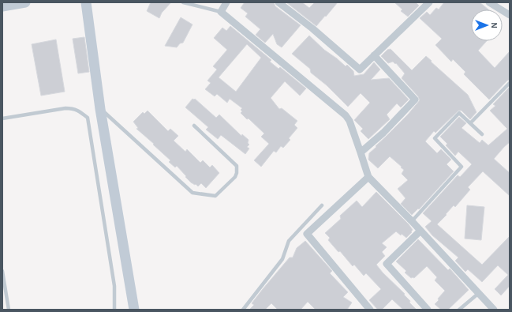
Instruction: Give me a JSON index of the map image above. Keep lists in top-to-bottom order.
{
  "north": "right"
}
